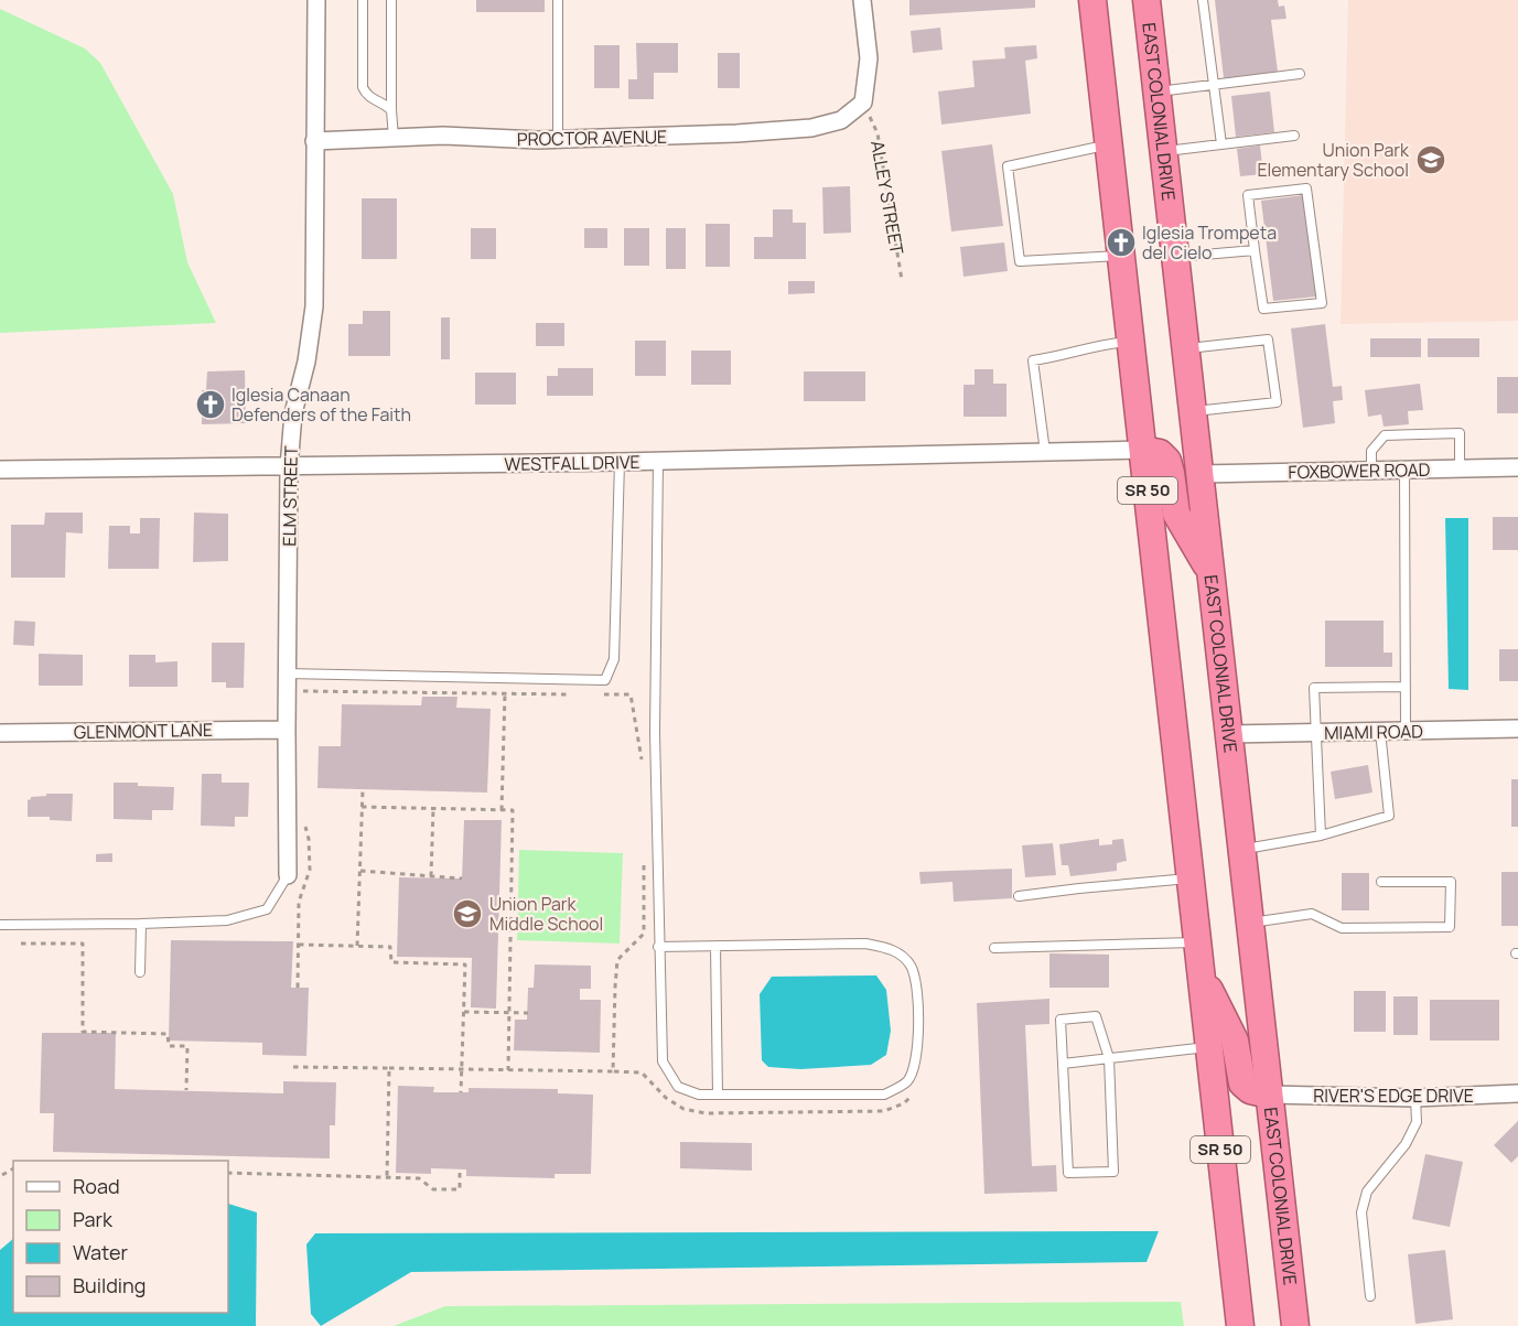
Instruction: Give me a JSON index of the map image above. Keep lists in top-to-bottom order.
{
  "streets": {
    "highway": ["EAST COLONIAL DRIVE", "SR 50"],
    "street": [
      "PROCTOR AVENUE",
      "WESTFALL DRIVE",
      "FOXBOWER ROAD",
      "ELM STREET",
      "GLENMONT LANE",
      "MIAMI ROAD",
      "RIVER'S EDGE DRIVE"
    ],
    "path": ["ALLEY STREET"]
  },
  "crossings": [
    ["EAST COLONIAL DRIVE", "FOXBOWER ROAD"],
    ["EAST COLONIAL DRIVE", "MIAMI ROAD"],
    ["EAST COLONIAL DRIVE", "RIVER'S EDGE DRIVE"],
    ["PROCTOR AVENUE", "ALLEY STREET"],
    ["PROCTOR AVENUE", "ELM STREET"],
    ["WESTFALL DRIVE", "SR 50"],
    ["WESTFALL DRIVE", "ELM STREET"],
    ["ELM STREET", "GLENMONT LANE"]
  ],
  "places": {
    "school or university": ["Union Park Elementary School", "Union Park Middle School"],
    "church": ["Iglesia Trompeta del Cielo", "Iglesia Canaan Defenders of the Faith"]
  },
  "legend": [
    "Road",
    "Park",
    "Water",
    "Building"
  ]
}
